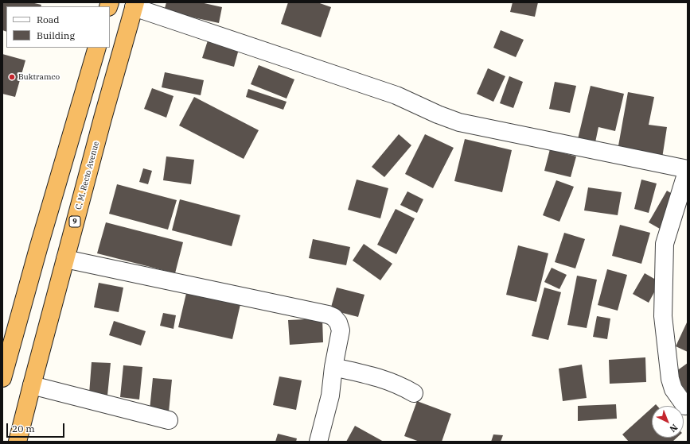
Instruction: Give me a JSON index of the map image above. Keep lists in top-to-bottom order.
{
  "streets": {
    "highway": ["C. M. Recto Avenue", "9"]
  },
  "places": ["Buktramco"],
  "legend": ["Road", "Building"],
  "scale_bar": "20 m",
  "north": "bottom right"
}
